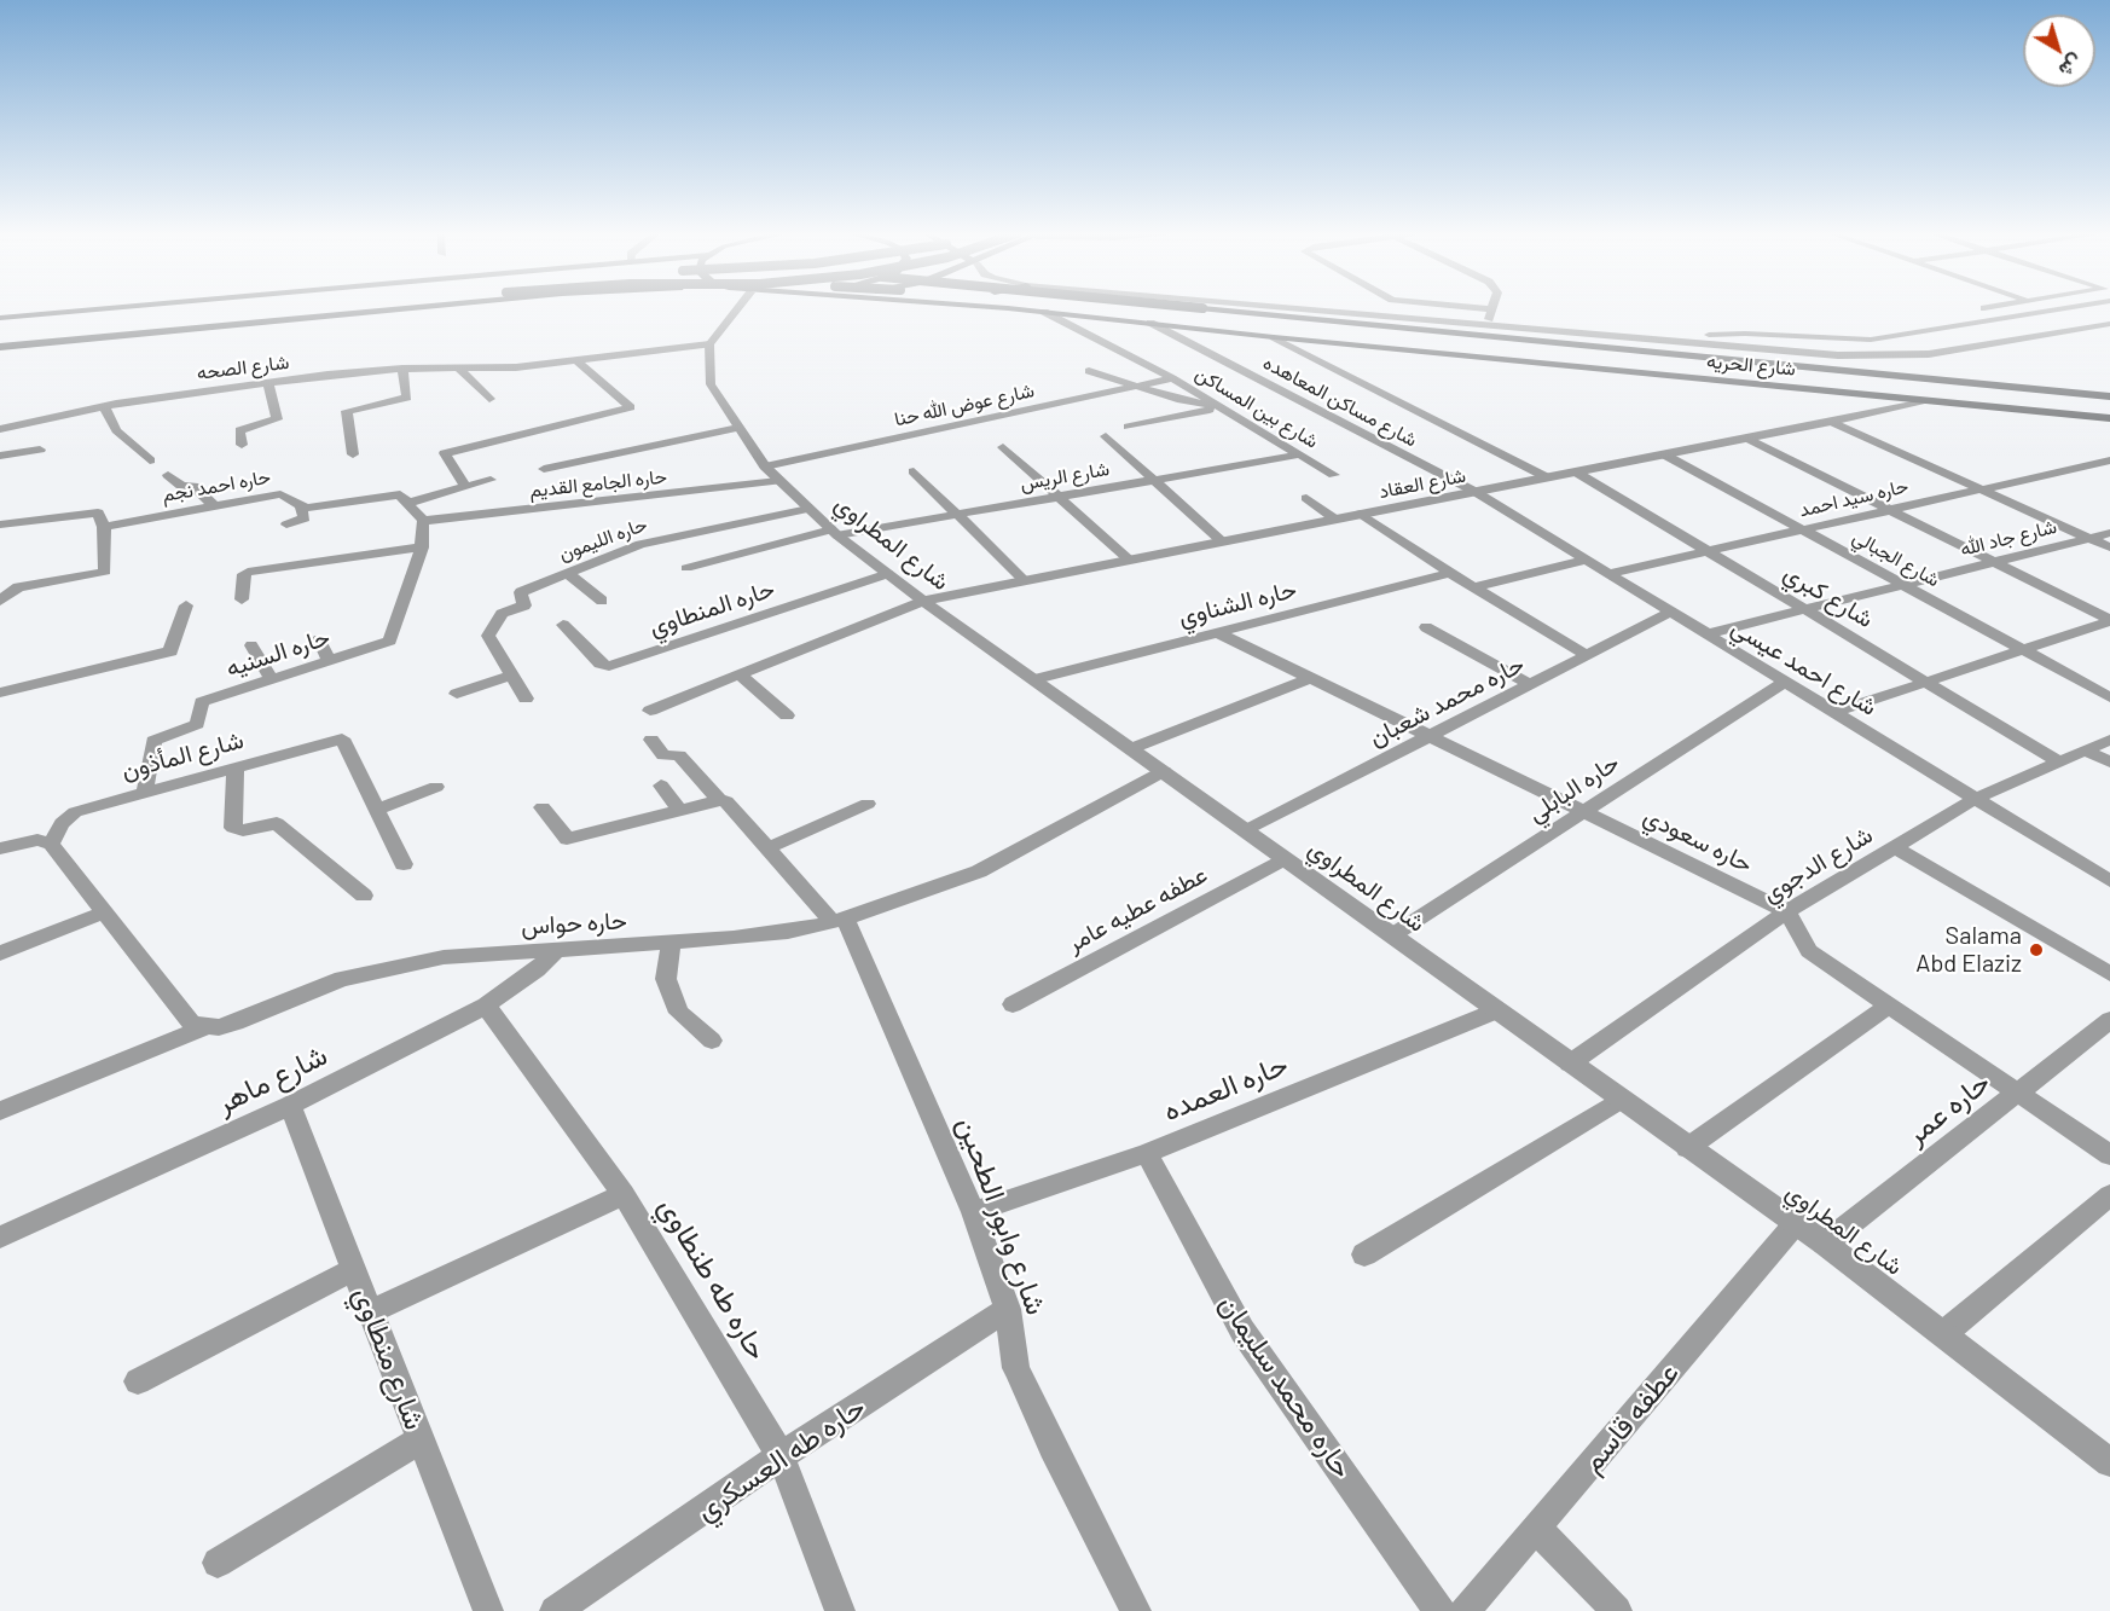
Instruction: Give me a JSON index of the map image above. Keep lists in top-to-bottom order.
{
  "streets": {
    "main road": ["شارع الحريه"],
    "street": [
      "شارع الصحه",
      "شارع مساكن المعاهده",
      "شارع عوض الله حنا",
      "شارع بين المساكن",
      "شارع الريس",
      "حاره الجامع القديم",
      "شارع العقاد",
      "حاره احمد نجم",
      "حاره سيد احمد",
      "شارع جاد الله",
      "حاره الليمون",
      "شارع المطراوي",
      "شارع الجبالي",
      "شارع كبري",
      "حاره الشناوي",
      "حاره المنطاوي",
      "حاره السنيه",
      "شارع احمد عيسي",
      "حاره محمد شعبان",
      "شارع المأذون",
      "حاره البابلي",
      "حاره سعودي",
      "شارع الدجوي",
      "عطفه عطيه عامر",
      "حاره حواس",
      "شارع ماهر",
      "حاره العمده",
      "حاره عمر",
      "شارع وابور الطحين",
      "حاره طه طنطاوي",
      "شارع منطاوي",
      "حاره محمد سليمان",
      "عطفه قاسم",
      "حاره طه العسكري"
    ]
  },
  "crossings": [
    ["شارع الحريه", "شارع مساكن المعاهده"],
    ["شارع الحريه", "شارع بين المساكن"],
    ["شارع الحريه", "شارع العقاد"],
    ["شارع الصحه", "شارع المطراوي"],
    ["شارع مساكن المعاهده", "شارع العقاد"],
    ["شارع مساكن المعاهده", "شارع احمد عيسي"],
    ["شارع عوض الله حنا", "شارع بين المساكن"],
    ["شارع عوض الله حنا", "حاره الجامع القديم"],
    ["شارع عوض الله حنا", "شارع المطراوي"],
    ["شارع بين المساكن", "شارع الريس"],
    ["شارع الريس", "شارع المطراوي"],
    ["حاره الجامع القديم", "شارع المطراوي"],
    ["شارع العقاد", "شارع المطراوي"],
    ["شارع العقاد", "شارع الجبالي"],
    ["شارع العقاد", "شارع كبري"],
    ["شارع العقاد", "شارع احمد عيسي"],
    ["حاره سيد احمد", "شارع الجبالي"],
    ["حاره سيد احمد", "شارع كبري"],
    ["حاره سيد احمد", "شارع احمد عيسي"],
    ["شارع جاد الله", "شارع الجبالي"],
    ["شارع جاد الله", "شارع كبري"],
    ["شارع جاد الله", "شارع احمد عيسي"],
    ["حاره الليمون", "شارع المطراوي"],
    ["شارع المطراوي", "حاره الشناوي"],
    ["شارع المطراوي", "حاره المنطاوي"],
    ["شارع المطراوي", "حاره محمد شعبان"],
    ["شارع المطراوي", "حاره البابلي"],
    ["شارع المطراوي", "شارع الدجوي"],
    ["شارع المطراوي", "عطفه عطيه عامر"],
    ["شارع المطراوي", "حاره حواس"],
    ["شارع المطراوي", "حاره العمده"],
    ["شارع المطراوي", "حاره عمر"],
    ["شارع المطراوي", "عطفه قاسم"],
    ["شارع كبري", "شارع الدجوي"],
    ["حاره الشناوي", "حاره سعودي"],
    ["حاره السنيه", "شارع المأذون"],
    ["شارع احمد عيسي", "حاره محمد شعبان"],
    ["شارع احمد عيسي", "حاره البابلي"],
    ["شارع احمد عيسي", "شارع الدجوي"],
    ["حاره محمد شعبان", "حاره سعودي"],
    ["حاره البابلي", "حاره سعودي"],
    ["حاره سعودي", "شارع الدجوي"],
    ["حاره حواس", "شارع ماهر"],
    ["حاره حواس", "شارع وابور الطحين"],
    ["شارع ماهر", "حاره طه طنطاوي"],
    ["شارع ماهر", "شارع منطاوي"],
    ["حاره العمده", "شارع وابور الطحين"],
    ["حاره العمده", "حاره محمد سليمان"],
    ["شارع وابور الطحين", "حاره طه العسكري"],
    ["حاره طه طنطاوي", "حاره طه العسكري"]
  ],
  "places": ["Salama Abd Elaziz"],
  "north": "bottom right"
}
